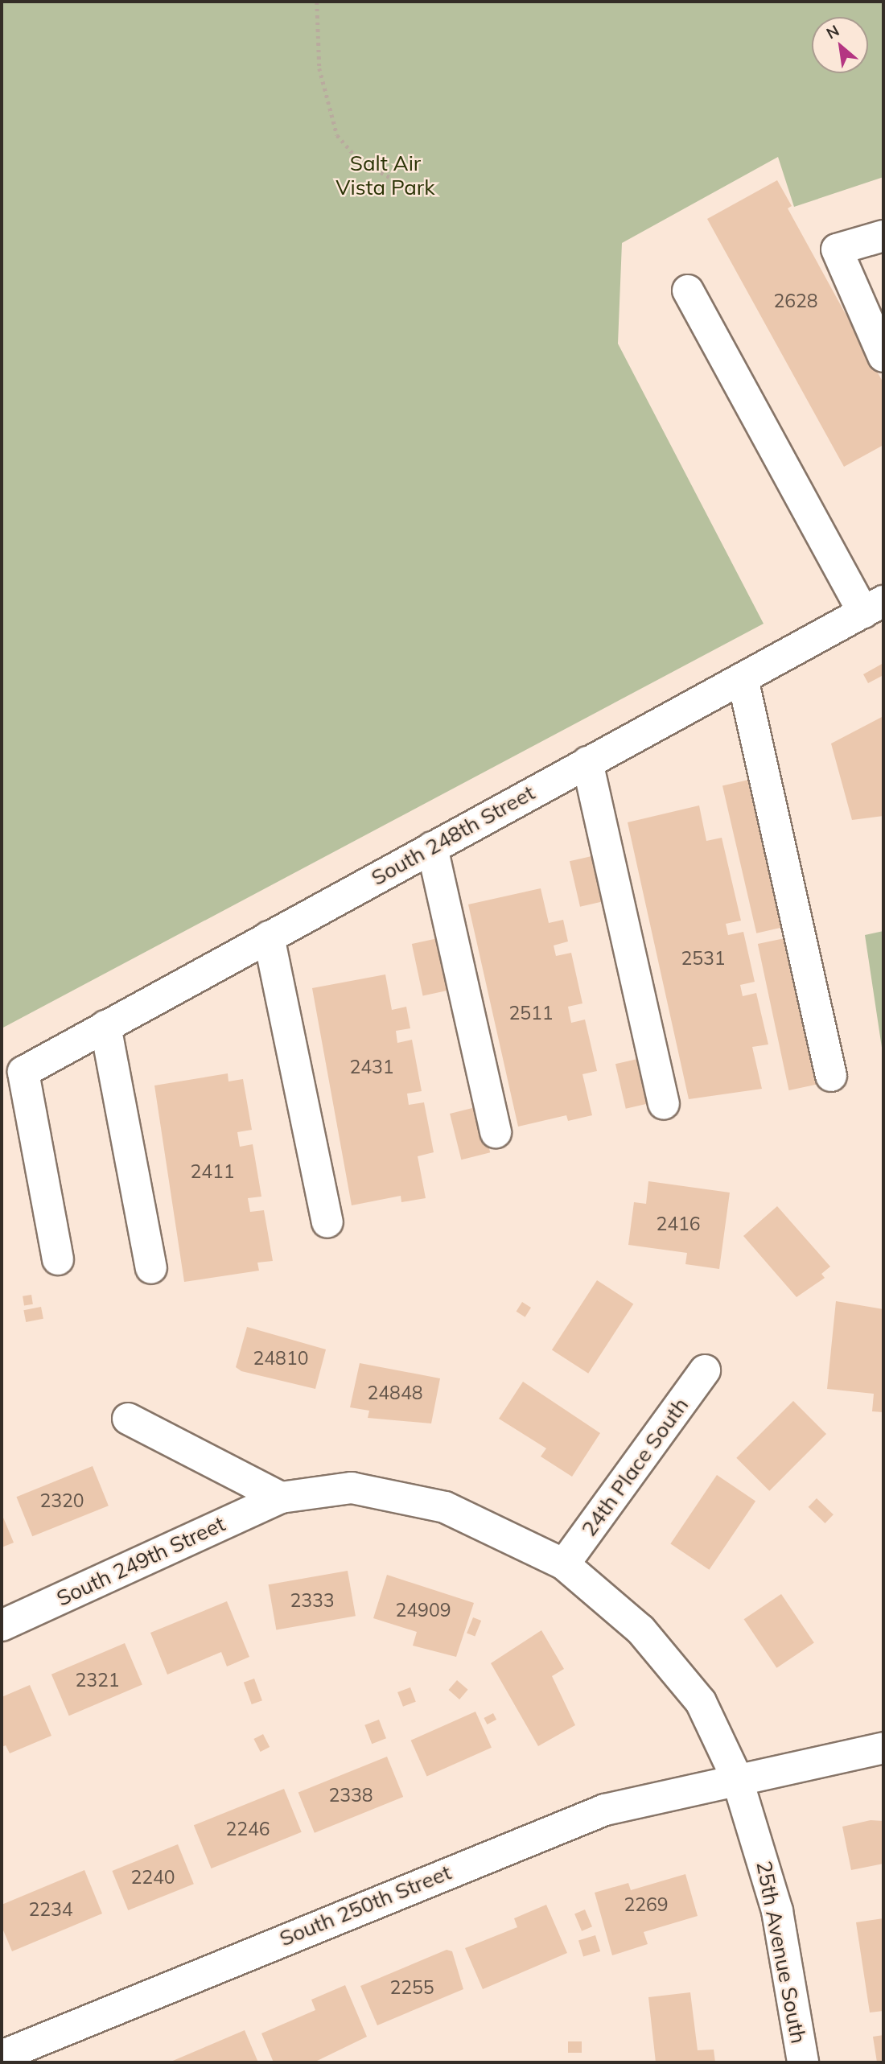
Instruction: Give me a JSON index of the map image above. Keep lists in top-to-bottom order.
{
  "streets": {
    "street": [
      "South 248th Street",
      "24th Place South",
      "South 249th Street",
      "South 250th Street",
      "25th Avenue South"
    ]
  },
  "crossings": [
    ["South 250th Street", "25th Avenue South"]
  ],
  "parks": ["Salt Air Vista Park"],
  "house_numbers": [
    "2628",
    "2531",
    "2511",
    "2431",
    "2411",
    "2416",
    "24810",
    "24848",
    "2320",
    "2333",
    "24909",
    "2321",
    "2338",
    "2246",
    "2240",
    "2269",
    "2234",
    "2255"
  ],
  "north": "top left"
}
